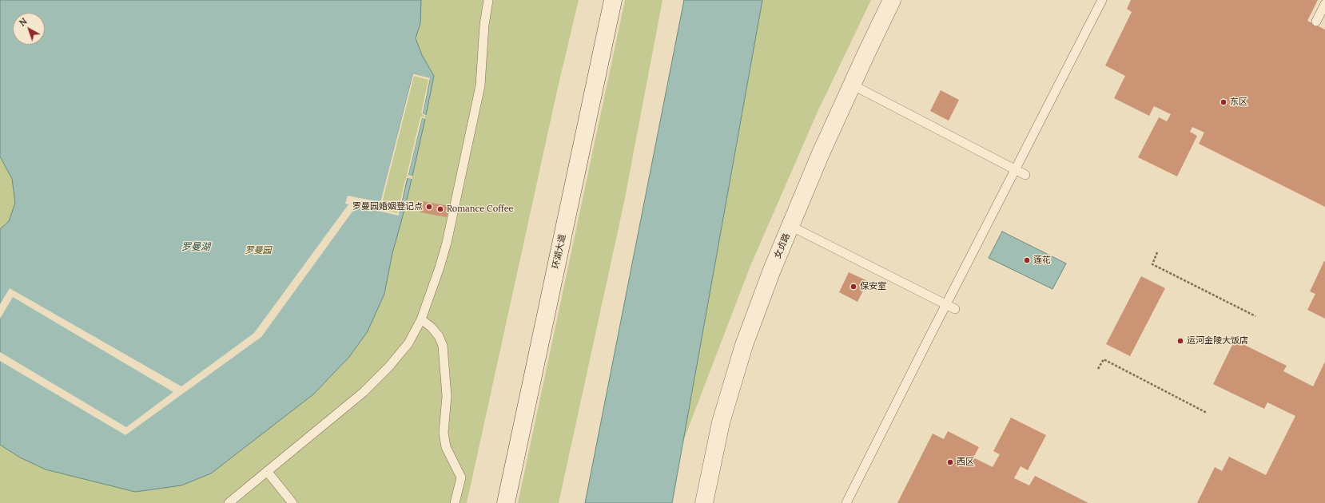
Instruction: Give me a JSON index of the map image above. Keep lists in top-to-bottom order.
{
  "streets": {
    "street": ["女贞路", "环湖大道"]
  },
  "water": ["罗曼湖"],
  "parks": ["罗曼园"],
  "places": [
    "东区",
    "罗曼园婚姻登记点",
    "Romance Coffee",
    "莲花",
    "保安室",
    "运河金陵大饭店",
    "西区"
  ],
  "north": "top left"
}
